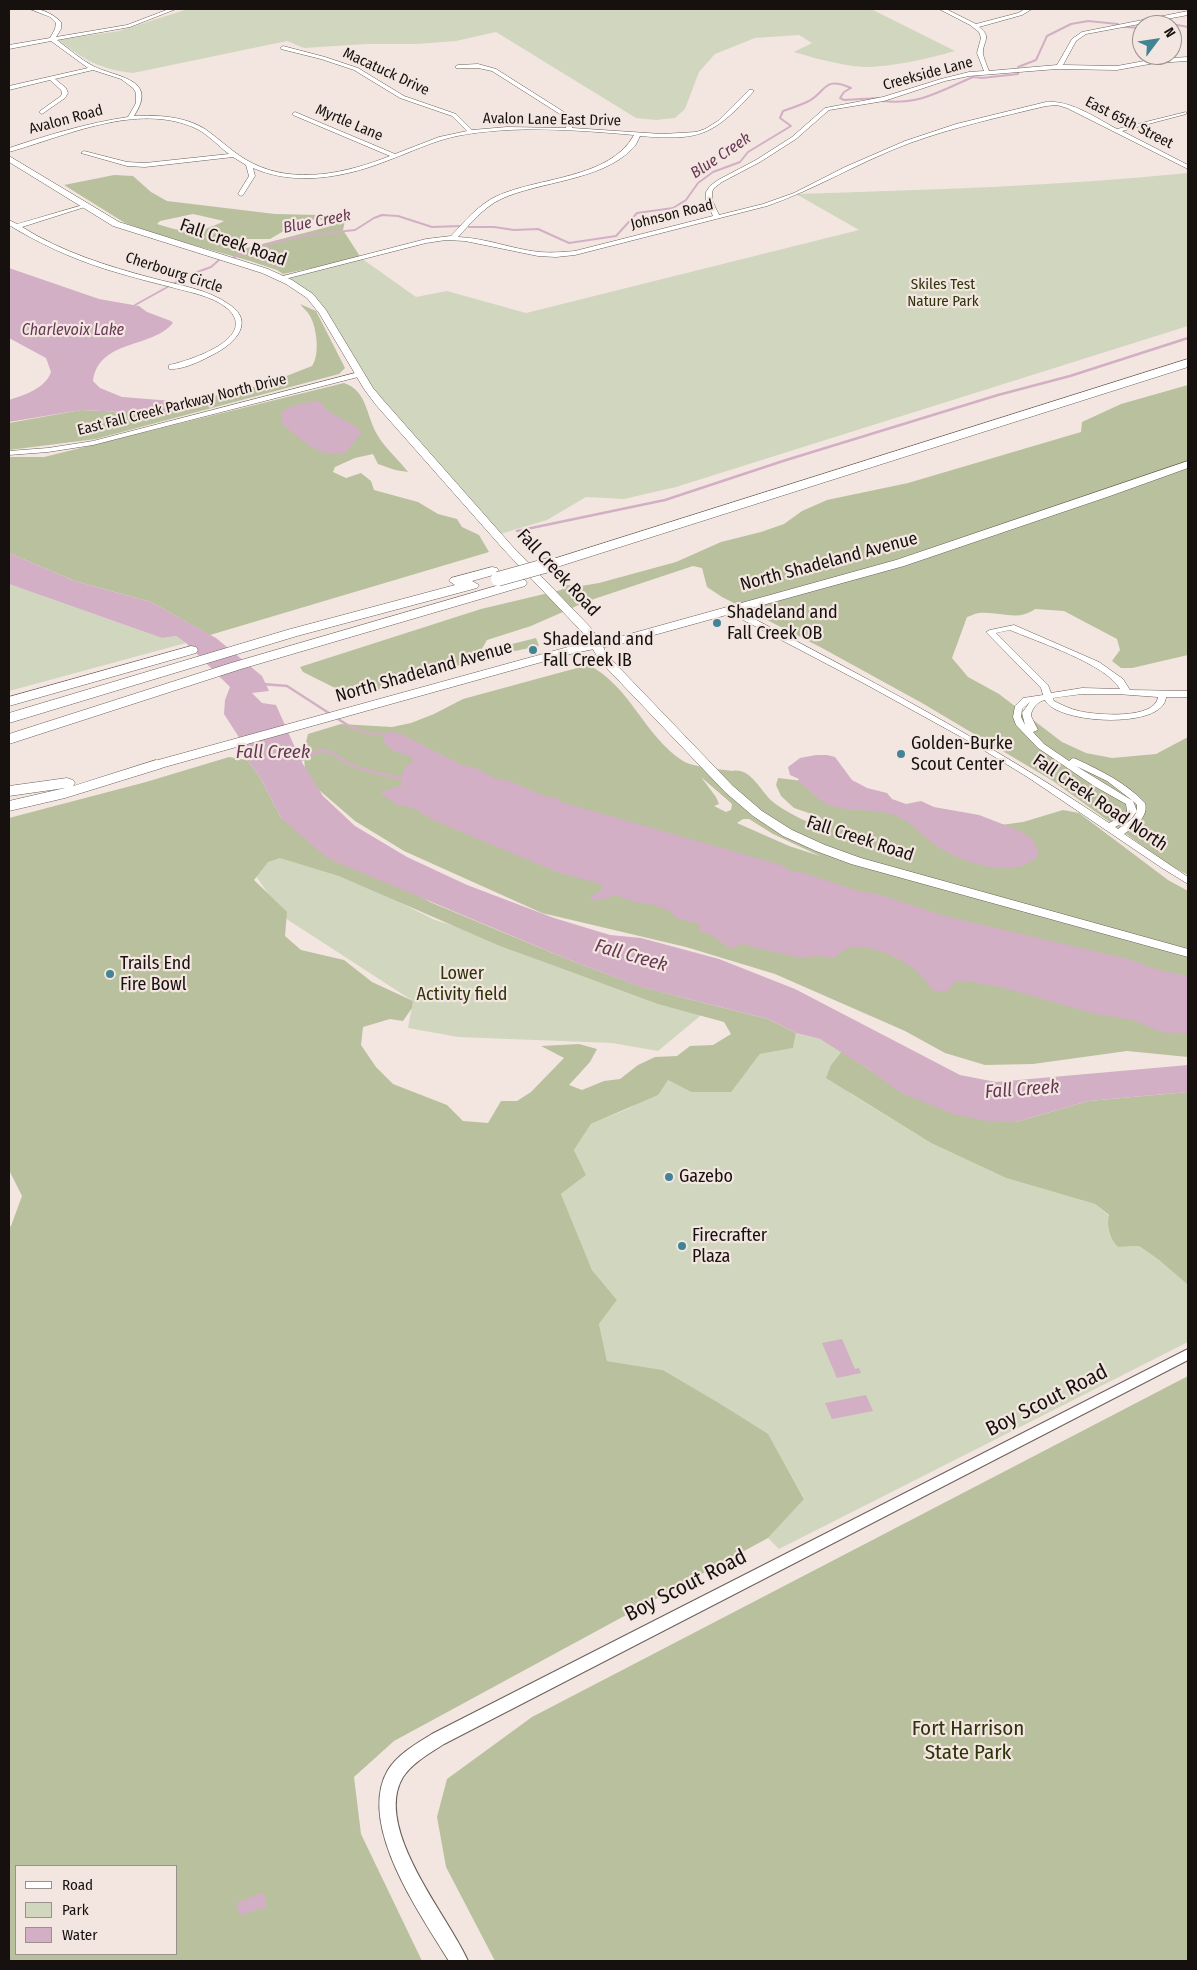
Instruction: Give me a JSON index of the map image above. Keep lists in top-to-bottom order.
{
  "streets": {
    "main road": ["Fall Creek Road", "North Shadeland Avenue"],
    "street": [
      "Macatuck Drive",
      "Creekside Lane",
      "Avalon Road",
      "Avalon Lane East Drive",
      "Myrtle Lane",
      "East 65th Street",
      "Johnson Road",
      "Cherbourg Circle",
      "East Fall Creek Parkway North Drive",
      "Fall Creek Road North",
      "Boy Scout Road"
    ]
  },
  "crossings": [
    ["Macatuck Drive", "Avalon Lane East Drive"],
    ["Creekside Lane", "Johnson Road"],
    ["Avalon Road", "Avalon Lane East Drive"],
    ["Avalon Lane East Drive", "Myrtle Lane"],
    ["East 65th Street", "Johnson Road"],
    ["Johnson Road", "Fall Creek Road"],
    ["Fall Creek Road", "East Fall Creek Parkway North Drive"],
    ["Fall Creek Road", "North Shadeland Avenue"],
    ["North Shadeland Avenue", "Fall Creek Road North"]
  ],
  "water": ["Blue Creek", "Charlevoix Lake", "Fall Creek"],
  "parks": ["Skiles Test Nature Park", "Lower Activity field", "Fort Harrison State Park"],
  "places": [
    "Shadeland and Fall Creek OB",
    "Shadeland and Fall Creek IB",
    "Golden-Burke Scout Center",
    "Trails End Fire Bowl",
    "Gazebo",
    "Firecrafter Plaza"
  ],
  "legend": ["Road", "Park", "Water"],
  "north": "top right"
}
